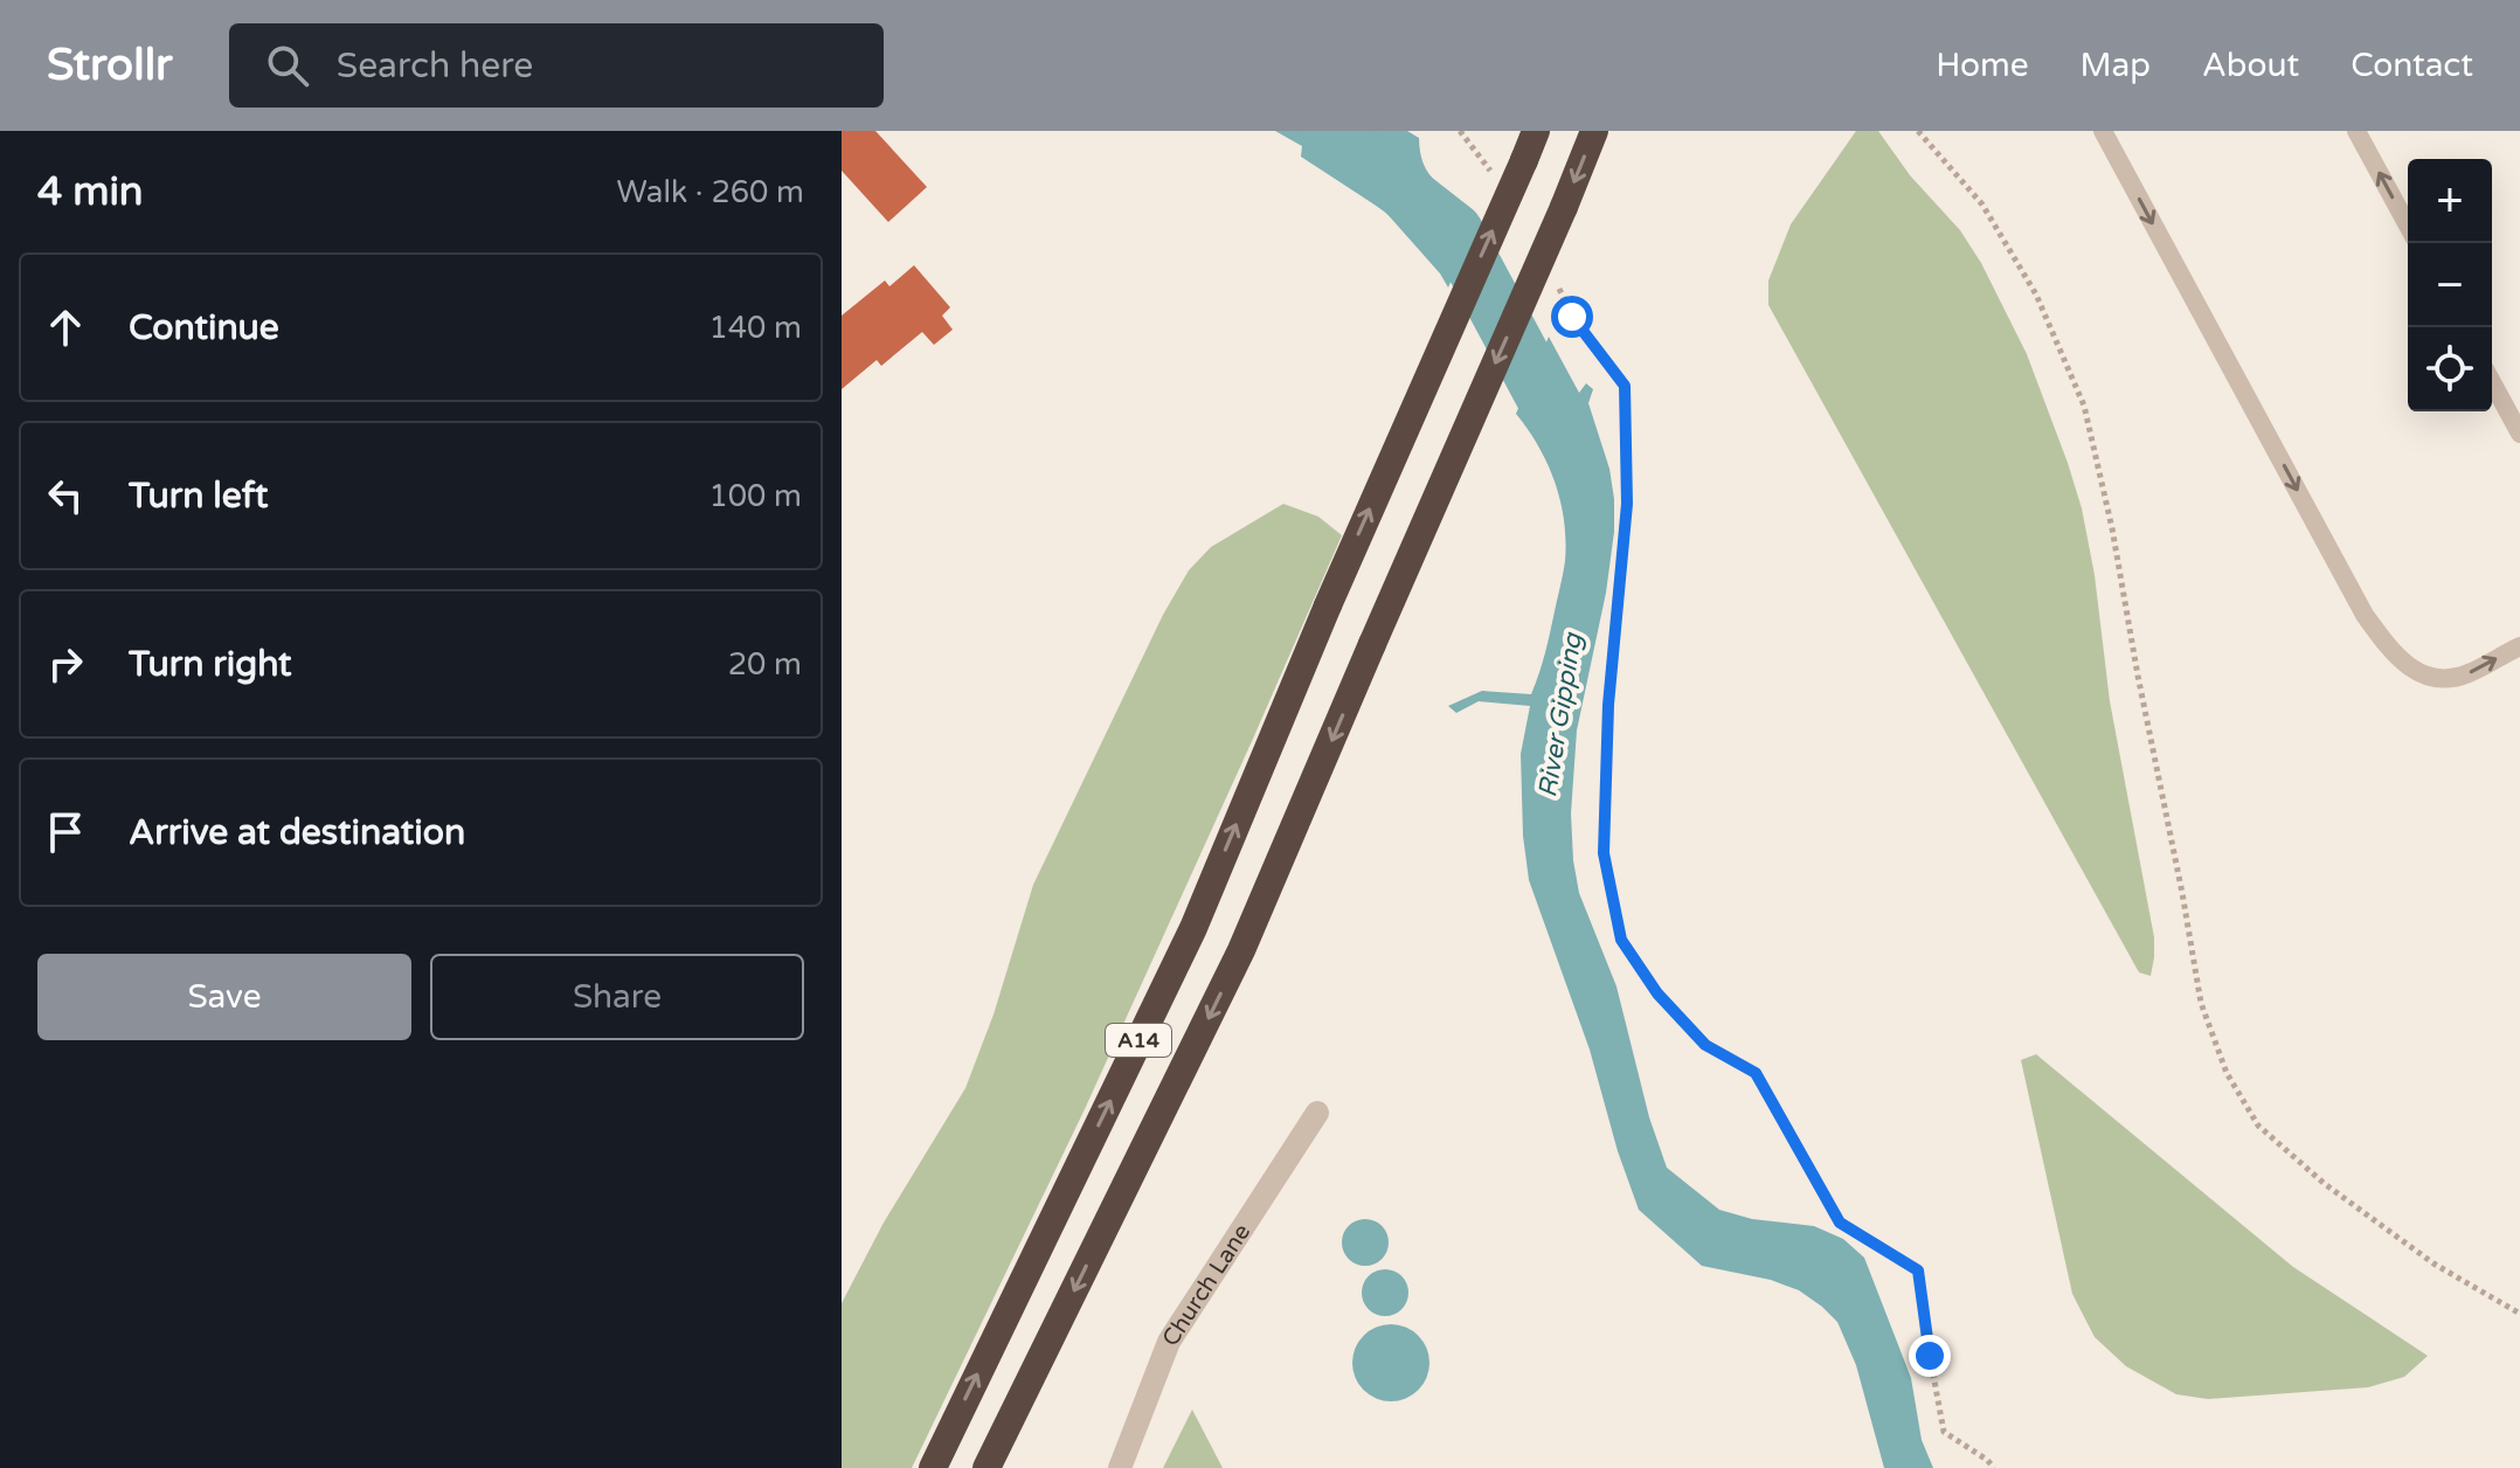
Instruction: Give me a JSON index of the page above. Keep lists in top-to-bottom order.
{
  "streets": {
    "highway": ["A14"],
    "street": ["Church Lane"]
  },
  "water": ["River Gipping"],
  "page": {
    "header": "Strollr",
    "search": "Search here",
    "nav": [
      "Home",
      "Map",
      "About",
      "Contact"
    ],
    "heading": ["4 min", "Walk · 260 m"],
    "map_buttons": ["+", "−"],
    "list": [
      ["Continue", "140 m"],
      ["Turn left", "100 m"],
      ["Turn right", "20 m"],
      "Arrive at destination"
    ],
    "buttons": ["Save", "Share"]
  }
}
